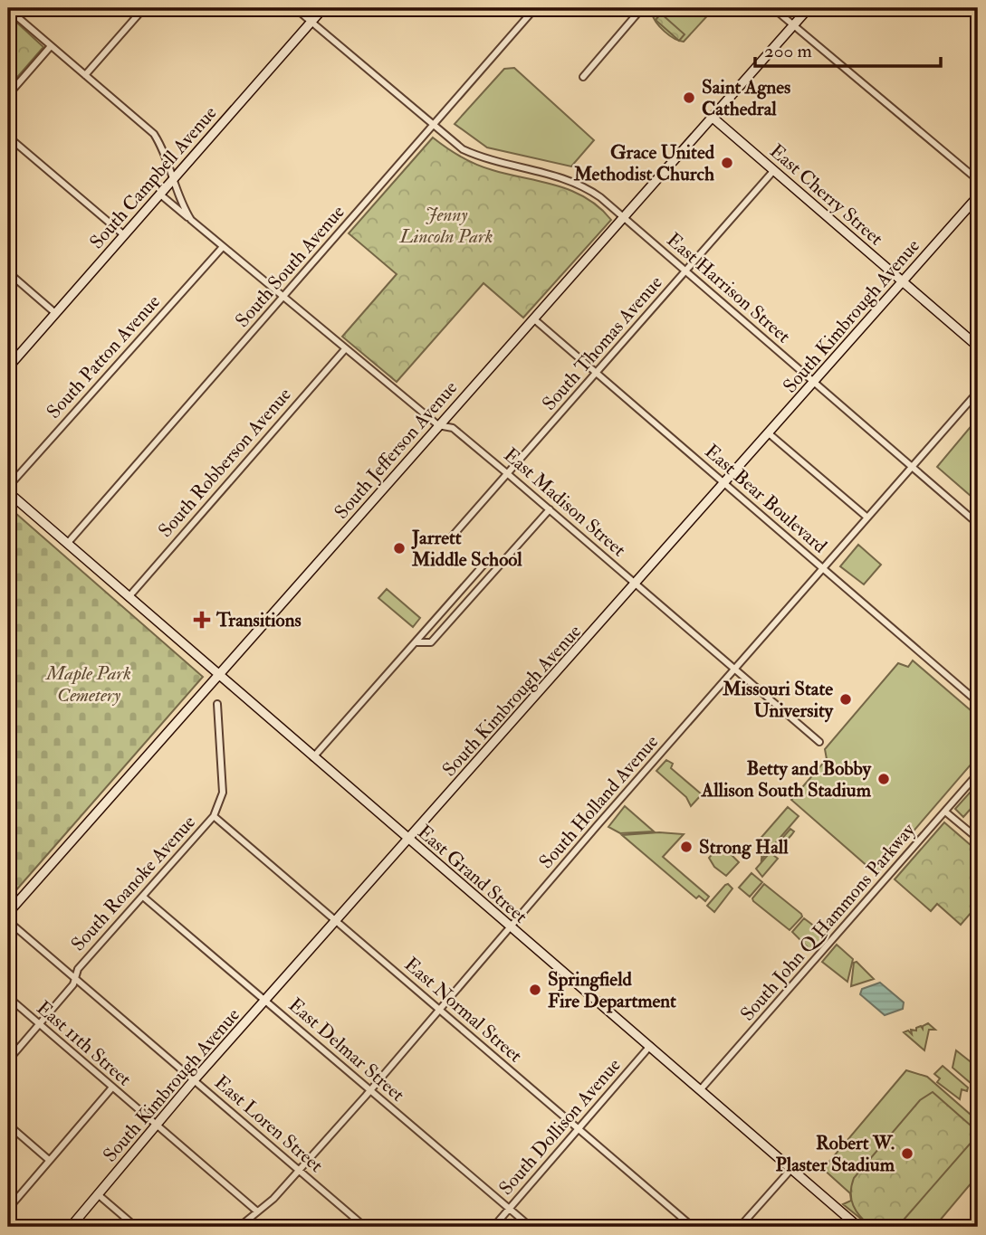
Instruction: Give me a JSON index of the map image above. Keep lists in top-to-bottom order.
{
  "streets": {
    "main road": [
      "South Campbell Avenue",
      "East Cherry Street",
      "South Kimbrough Avenue",
      "South Jefferson Avenue",
      "East Grand Street"
    ],
    "street": [
      "South South Avenue",
      "East Harrison Street",
      "South Thomas Avenue",
      "South Patton Avenue",
      "South Robberson Avenue",
      "East Bear Boulevard",
      "East Madison Street",
      "South Holland Avenue",
      "South Roanoke Avenue",
      "South John Q Hammons Parkway",
      "East Normal Street",
      "East 11th Street",
      "East Delmar Street",
      "East Loren Street",
      "South Dollison Avenue"
    ]
  },
  "crossings": [
    ["South Campbell Avenue", "East Harrison Street"],
    ["South Campbell Avenue", "East Madison Street"],
    ["East Cherry Street", "South Kimbrough Avenue"],
    ["East Cherry Street", "South Thomas Avenue"],
    ["East Cherry Street", "South Jefferson Avenue"],
    ["South South Avenue", "East Harrison Street"],
    ["South South Avenue", "East Madison Street"],
    ["South South Avenue", "East Grand Street"],
    ["East Harrison Street", "South Kimbrough Avenue"],
    ["East Harrison Street", "South Thomas Avenue"],
    ["East Harrison Street", "South Jefferson Avenue"],
    ["East Harrison Street", "South Holland Avenue"],
    ["South Kimbrough Avenue", "East Bear Boulevard"],
    ["South Kimbrough Avenue", "East Madison Street"],
    ["South Kimbrough Avenue", "East Grand Street"],
    ["South Kimbrough Avenue", "East Normal Street"],
    ["South Kimbrough Avenue", "East 11th Street"],
    ["South Kimbrough Avenue", "East Delmar Street"],
    ["South Kimbrough Avenue", "East Loren Street"],
    ["South Thomas Avenue", "East Bear Boulevard"],
    ["South Thomas Avenue", "East Madison Street"],
    ["South Patton Avenue", "East Madison Street"],
    ["South Jefferson Avenue", "East Bear Boulevard"],
    ["South Jefferson Avenue", "East Madison Street"],
    ["South Jefferson Avenue", "East Grand Street"],
    ["South Robberson Avenue", "East Madison Street"],
    ["South Robberson Avenue", "East Grand Street"],
    ["East Bear Boulevard", "South Holland Avenue"],
    ["East Madison Street", "South Holland Avenue"],
    ["South Holland Avenue", "East Grand Street"],
    ["South Holland Avenue", "East Normal Street"],
    ["South Holland Avenue", "East 11th Street"],
    ["South Holland Avenue", "East Delmar Street"],
    ["South Holland Avenue", "East Loren Street"],
    ["East Grand Street", "South John Q Hammons Parkway"],
    ["East Grand Street", "South Dollison Avenue"],
    ["South Roanoke Avenue", "East Normal Street"],
    ["South Roanoke Avenue", "East 11th Street"],
    ["South Roanoke Avenue", "East Delmar Street"],
    ["South Roanoke Avenue", "East Loren Street"],
    ["East Normal Street", "South Dollison Avenue"],
    ["East Delmar Street", "South Dollison Avenue"]
  ],
  "parks": ["Jenny Lincoln Park", "Maple Park Cemetery"],
  "places": {
    "other": [
      "Saint Agnes Cathedral",
      "Grace United Methodist Church",
      "Jarrett Middle School",
      "Missouri State University",
      "Betty and Bobby Allison South Stadium",
      "Strong Hall",
      "Springfield Fire Department",
      "Robert W. Plaster Stadium"
    ],
    "health": ["Transitions"]
  },
  "scale_bar": "200 m"
}
